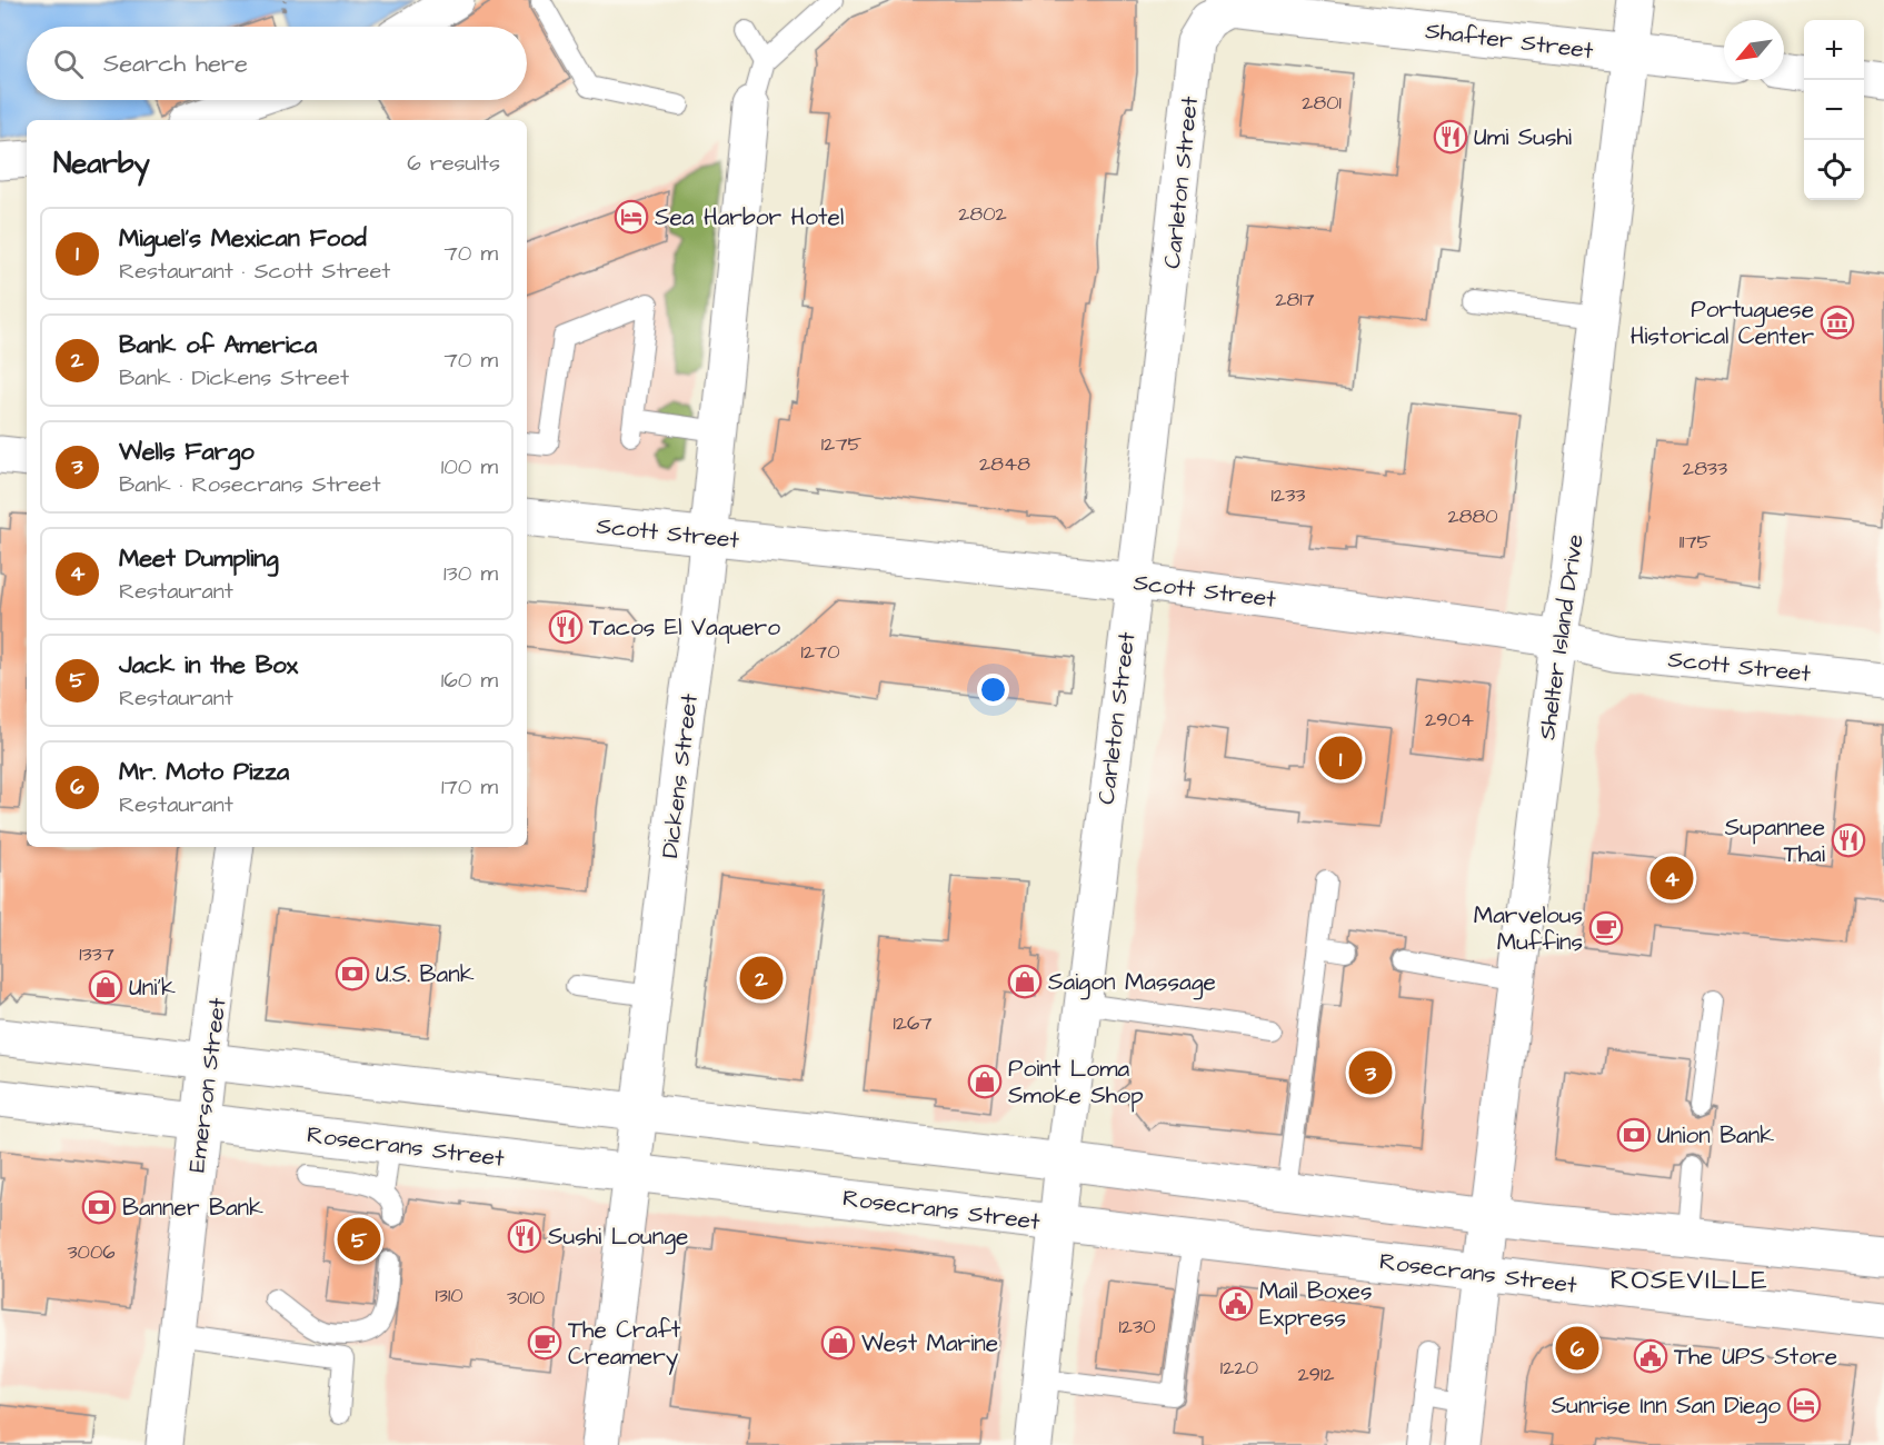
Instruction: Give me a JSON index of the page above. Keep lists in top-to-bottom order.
{
  "streets": {
    "main road": [
      "Shafter Street",
      "Carleton Street",
      "Scott Street",
      "Shelter Island Drive",
      "Dickens Street",
      "Emerson Street",
      "Rosecrans Street"
    ]
  },
  "crossings": [
    ["Shafter Street", "Carleton Street"],
    ["Shafter Street", "Shelter Island Drive"],
    ["Carleton Street", "Scott Street"],
    ["Carleton Street", "Rosecrans Street"],
    ["Scott Street", "Shelter Island Drive"],
    ["Scott Street", "Dickens Street"],
    ["Shelter Island Drive", "Rosecrans Street"],
    ["Dickens Street", "Rosecrans Street"],
    ["Emerson Street", "Rosecrans Street"]
  ],
  "districts": ["ROSEVILLE"],
  "places": {
    "restaurant": [
      "Umi Sushi",
      "Tacos El Vaquero",
      "Supannee Thai",
      "Sushi Lounge"
    ],
    "hotel": ["Sea Harbor Hotel", "Sunrise Inn San Diego"],
    "museum": ["Portuguese Historical Center"],
    "cafe": ["Marvelous Muffins", "The Craft Creamery"],
    "bank": ["U.S. Bank", "Union Bank", "Banner Bank"],
    "shop": [
      "Saigon Massage",
      "Uni'k",
      "Point Loma Smoke Shop",
      "West Marine"
    ],
    "public building": ["Mail Boxes Express", "The UPS Store"]
  },
  "house_numbers": [
    "2801",
    "2802",
    "2817",
    "1275",
    "2848",
    "2833",
    "1233",
    "2880",
    "1175",
    "1270",
    "2904",
    "1337",
    "1267",
    "3006",
    "1310",
    "3010",
    "1230",
    "1220",
    "2912"
  ],
  "north": "bottom left",
  "page": {
    "map_buttons": ["+", "−"],
    "search": "Search here",
    "heading": ["Nearby", "6 results"],
    "list": [
      {
        "mark": "1",
        "name": "Miguel's Mexican Food",
        "note": "Restaurant · Scott Street",
        "value": "70 m"
      },
      {
        "mark": "2",
        "name": "Bank of America",
        "note": "Bank · Dickens Street",
        "value": "70 m"
      },
      {
        "mark": "3",
        "name": "Wells Fargo",
        "note": "Bank · Rosecrans Street",
        "value": "100 m"
      },
      {
        "mark": "4",
        "name": "Meet Dumpling",
        "note": "Restaurant",
        "value": "130 m"
      },
      {
        "mark": "5",
        "name": "Jack in the Box",
        "note": "Restaurant",
        "value": "160 m"
      },
      {
        "mark": "6",
        "name": "Mr. Moto Pizza",
        "note": "Restaurant",
        "value": "170 m"
      }
    ],
    "pins": [
      "1",
      "4",
      "2",
      "3",
      "5",
      "6"
    ]
  }
}
